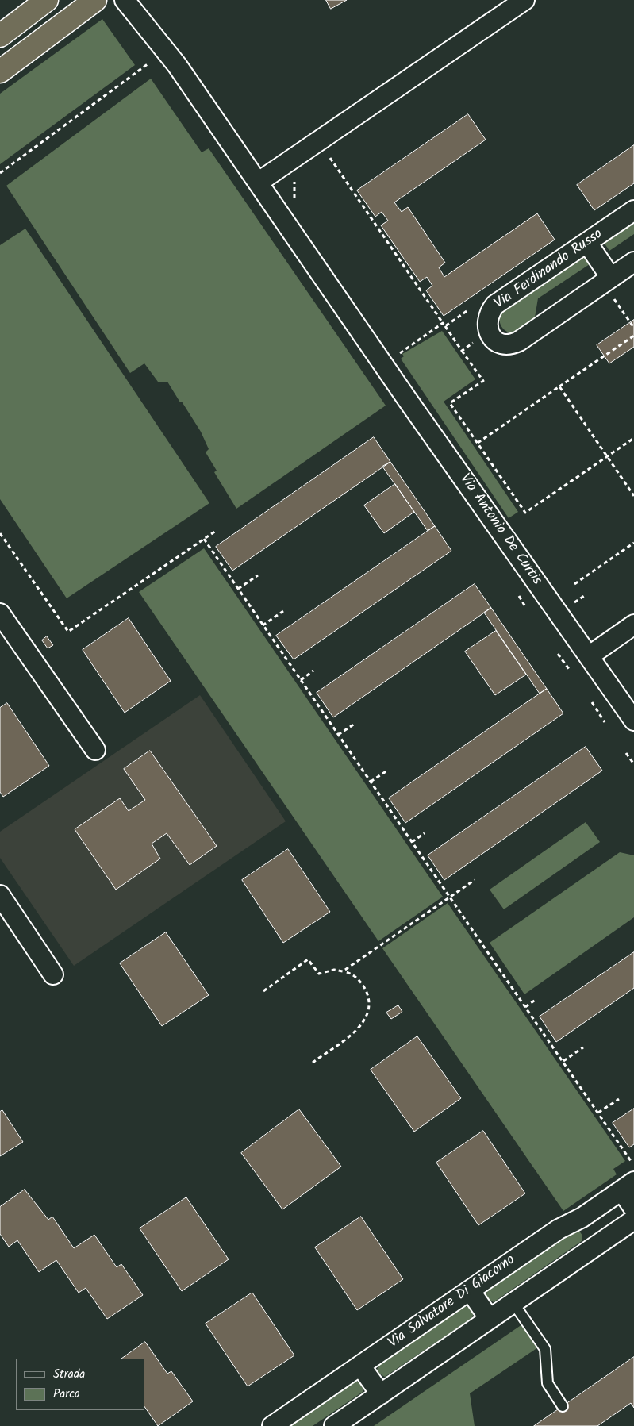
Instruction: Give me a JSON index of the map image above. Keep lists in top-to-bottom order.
{
  "streets": {
    "street": ["Via Ferdinando Russo", "Via Antonio De Curtis", "Via Salvatore Di Giacomo"]
  },
  "legend": ["Strada", "Parco"]
}
